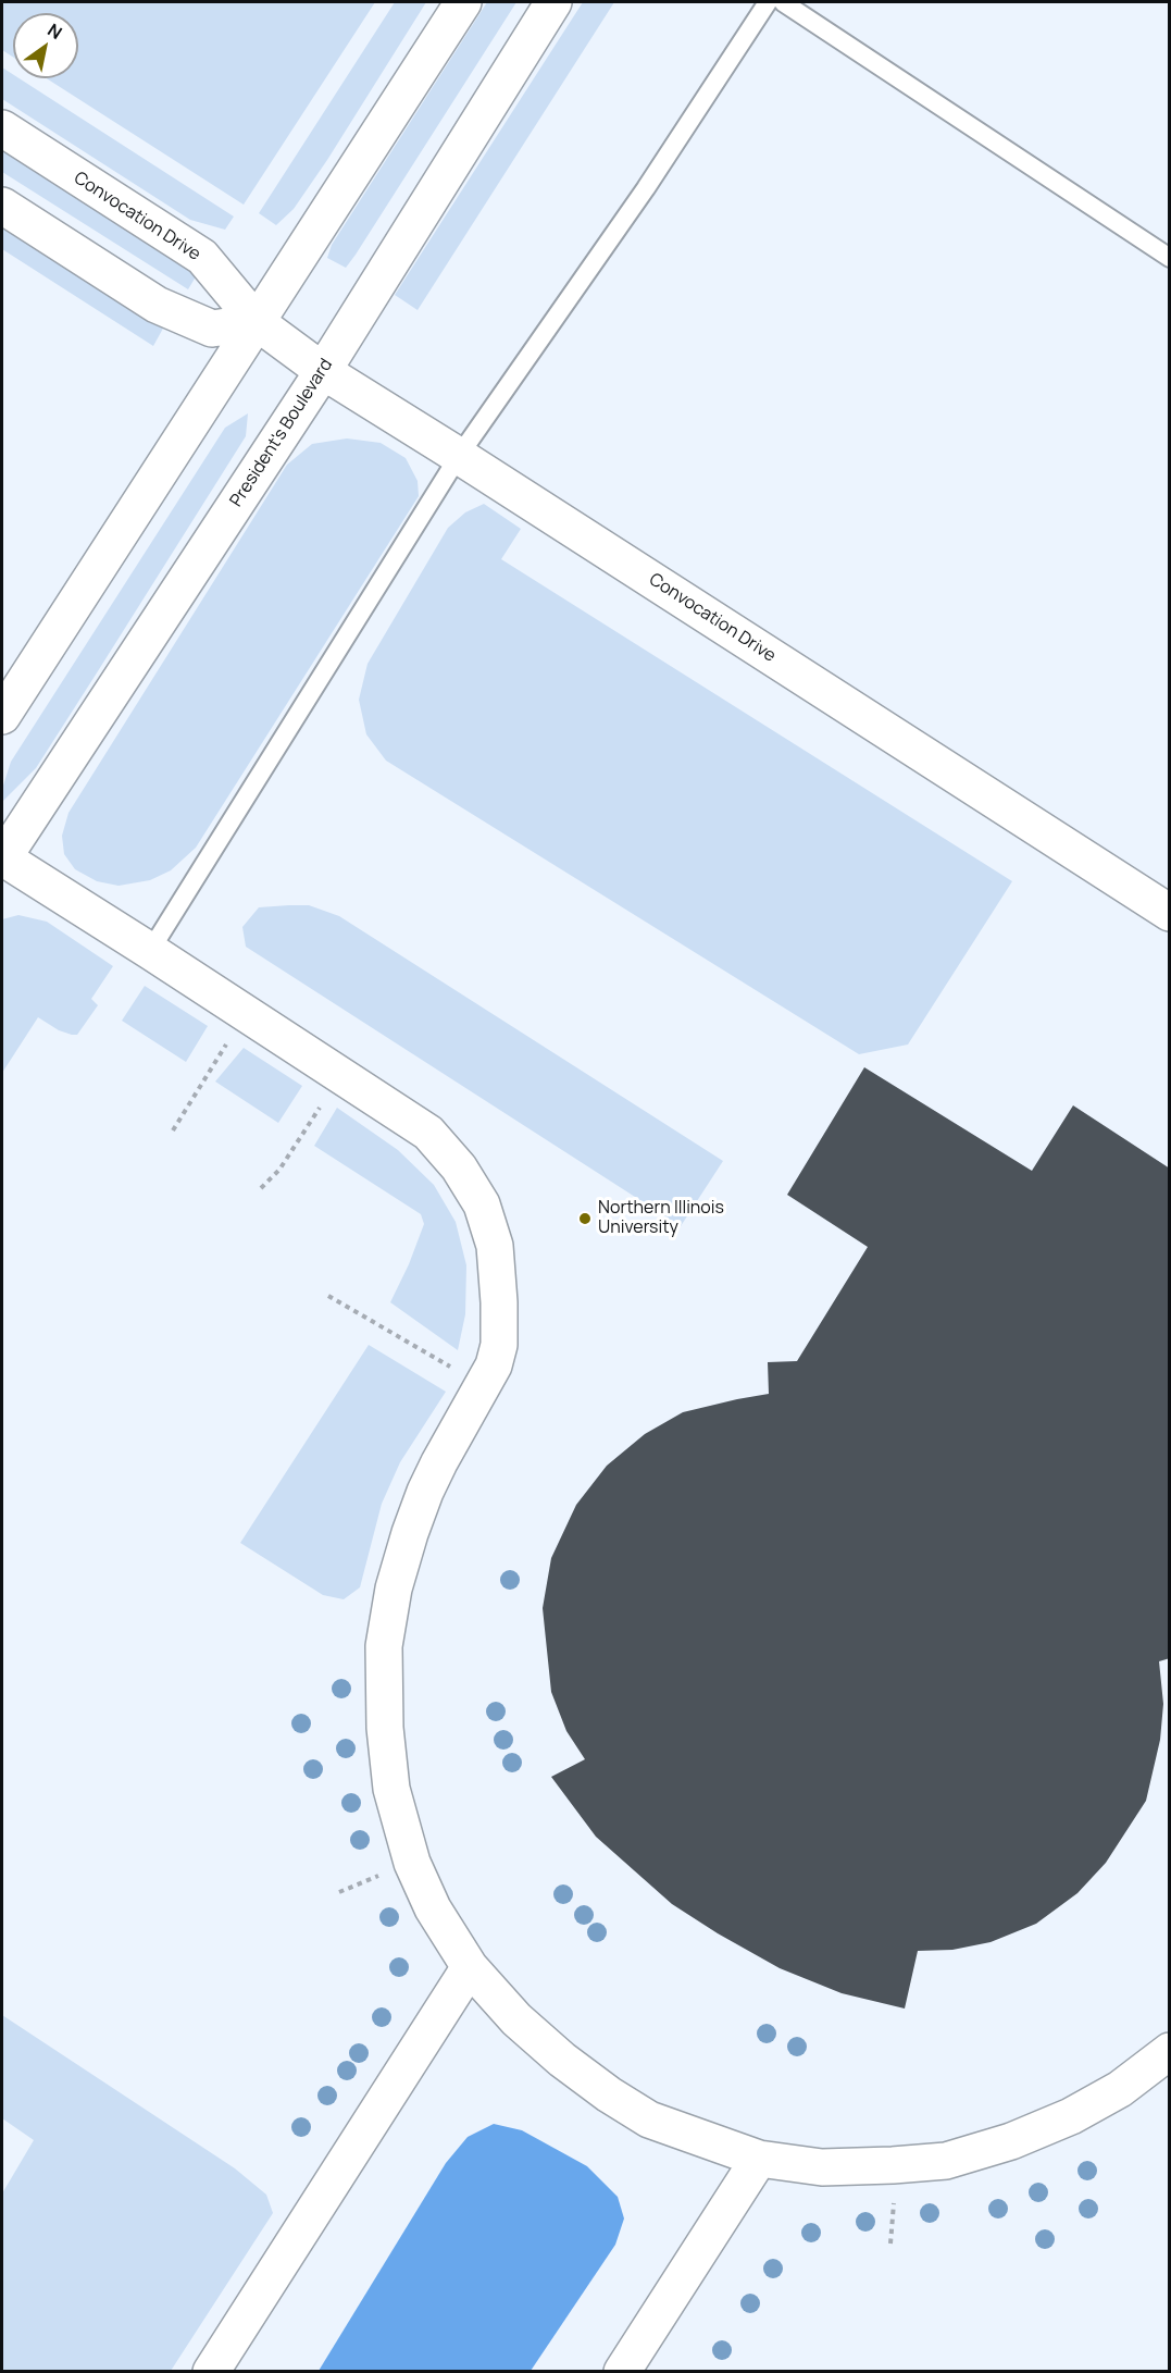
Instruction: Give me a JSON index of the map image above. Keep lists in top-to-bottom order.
{
  "streets": {
    "street": ["Convocation Drive", "President's Boulevard"]
  },
  "crossings": [
    ["Convocation Drive", "President's Boulevard"]
  ],
  "places": ["Northern Illinois University"],
  "north": "top right"
}
